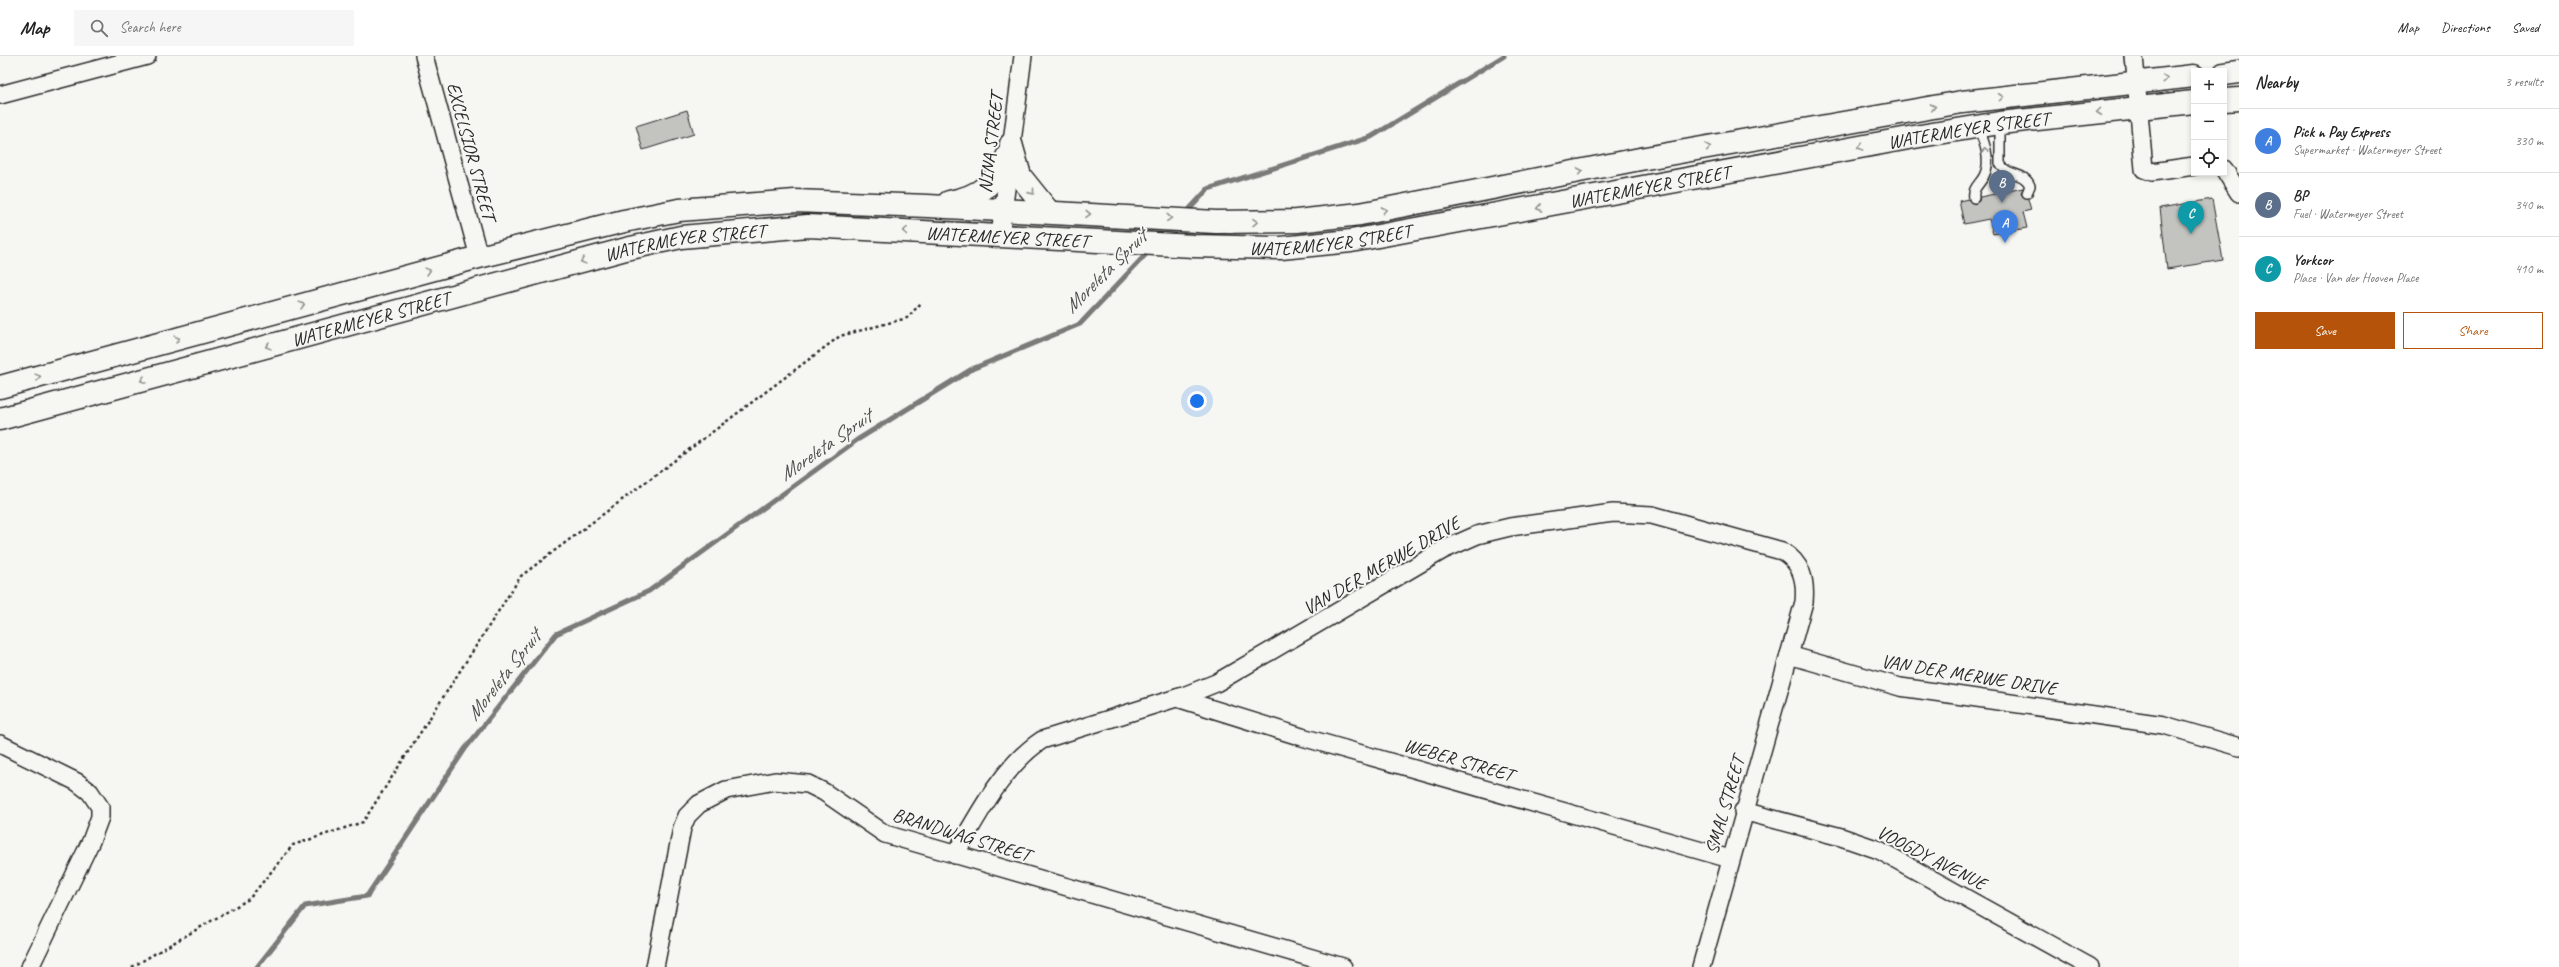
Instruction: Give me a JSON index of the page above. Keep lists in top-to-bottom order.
{
  "streets": {
    "main road": ["WATERMEYER STREET"],
    "street": [
      "NINA STREET",
      "EXCELSIOR STREET",
      "VAN DER MERWE DRIVE",
      "WEBER STREET",
      "SMAL STREET",
      "BRANDWAG STREET",
      "VOOGDY AVENUE"
    ]
  },
  "crossings": [
    ["WATERMEYER STREET", "NINA STREET"],
    ["WATERMEYER STREET", "EXCELSIOR STREET"],
    ["VAN DER MERWE DRIVE", "WEBER STREET"],
    ["VAN DER MERWE DRIVE", "SMAL STREET"],
    ["VAN DER MERWE DRIVE", "BRANDWAG STREET"],
    ["WEBER STREET", "SMAL STREET"],
    ["SMAL STREET", "VOOGDY AVENUE"]
  ],
  "water": ["Moreleta Spruit"],
  "page": {
    "header": "Map",
    "search": "Search here",
    "nav": ["Map", "Directions", "Saved"],
    "heading": ["Nearby", "3 results"],
    "map_buttons": ["+", "−"],
    "list": [
      {
        "mark": "A",
        "name": "Pick n Pay Express",
        "note": "Supermarket · Watermeyer Street",
        "value": "330 m"
      },
      {
        "mark": "B",
        "name": "BP",
        "note": "Fuel · Watermeyer Street",
        "value": "340 m"
      },
      {
        "mark": "C",
        "name": "Yorkcor",
        "note": "Place · Van der Hooven Place",
        "value": "410 m"
      }
    ],
    "pins": ["B", "C", "A"],
    "buttons": ["Save", "Share"]
  }
}
